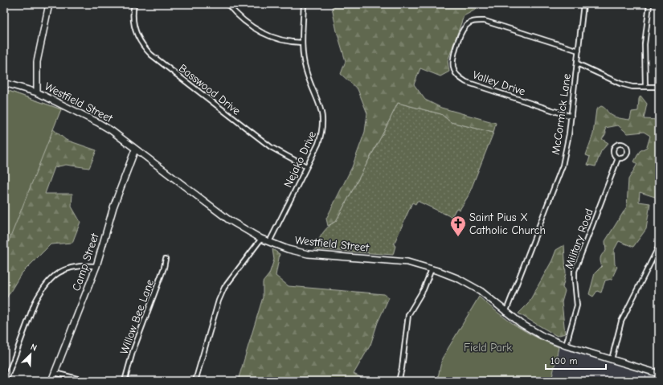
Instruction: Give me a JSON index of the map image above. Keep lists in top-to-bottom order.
{
  "streets": {
    "main road": ["Westfield Street", "Camp Street"],
    "street": [
      "Valley Drive",
      "Basswood Drive",
      "McCormick Lane",
      "Nejako Drive",
      "Military Road",
      "Willow Bee Lane"
    ]
  },
  "crossings": [
    ["Valley Drive", "McCormick Lane"],
    ["Basswood Drive", "Nejako Drive"],
    ["Westfield Street", "McCormick Lane"],
    ["Westfield Street", "Nejako Drive"],
    ["Westfield Street", "Military Road"],
    ["Westfield Street", "Camp Street"]
  ],
  "parks": ["Field Park"],
  "places": {
    "church": ["Saint Pius X Catholic Church"]
  },
  "scale_bar": "100 m",
  "north": "top right"
}
